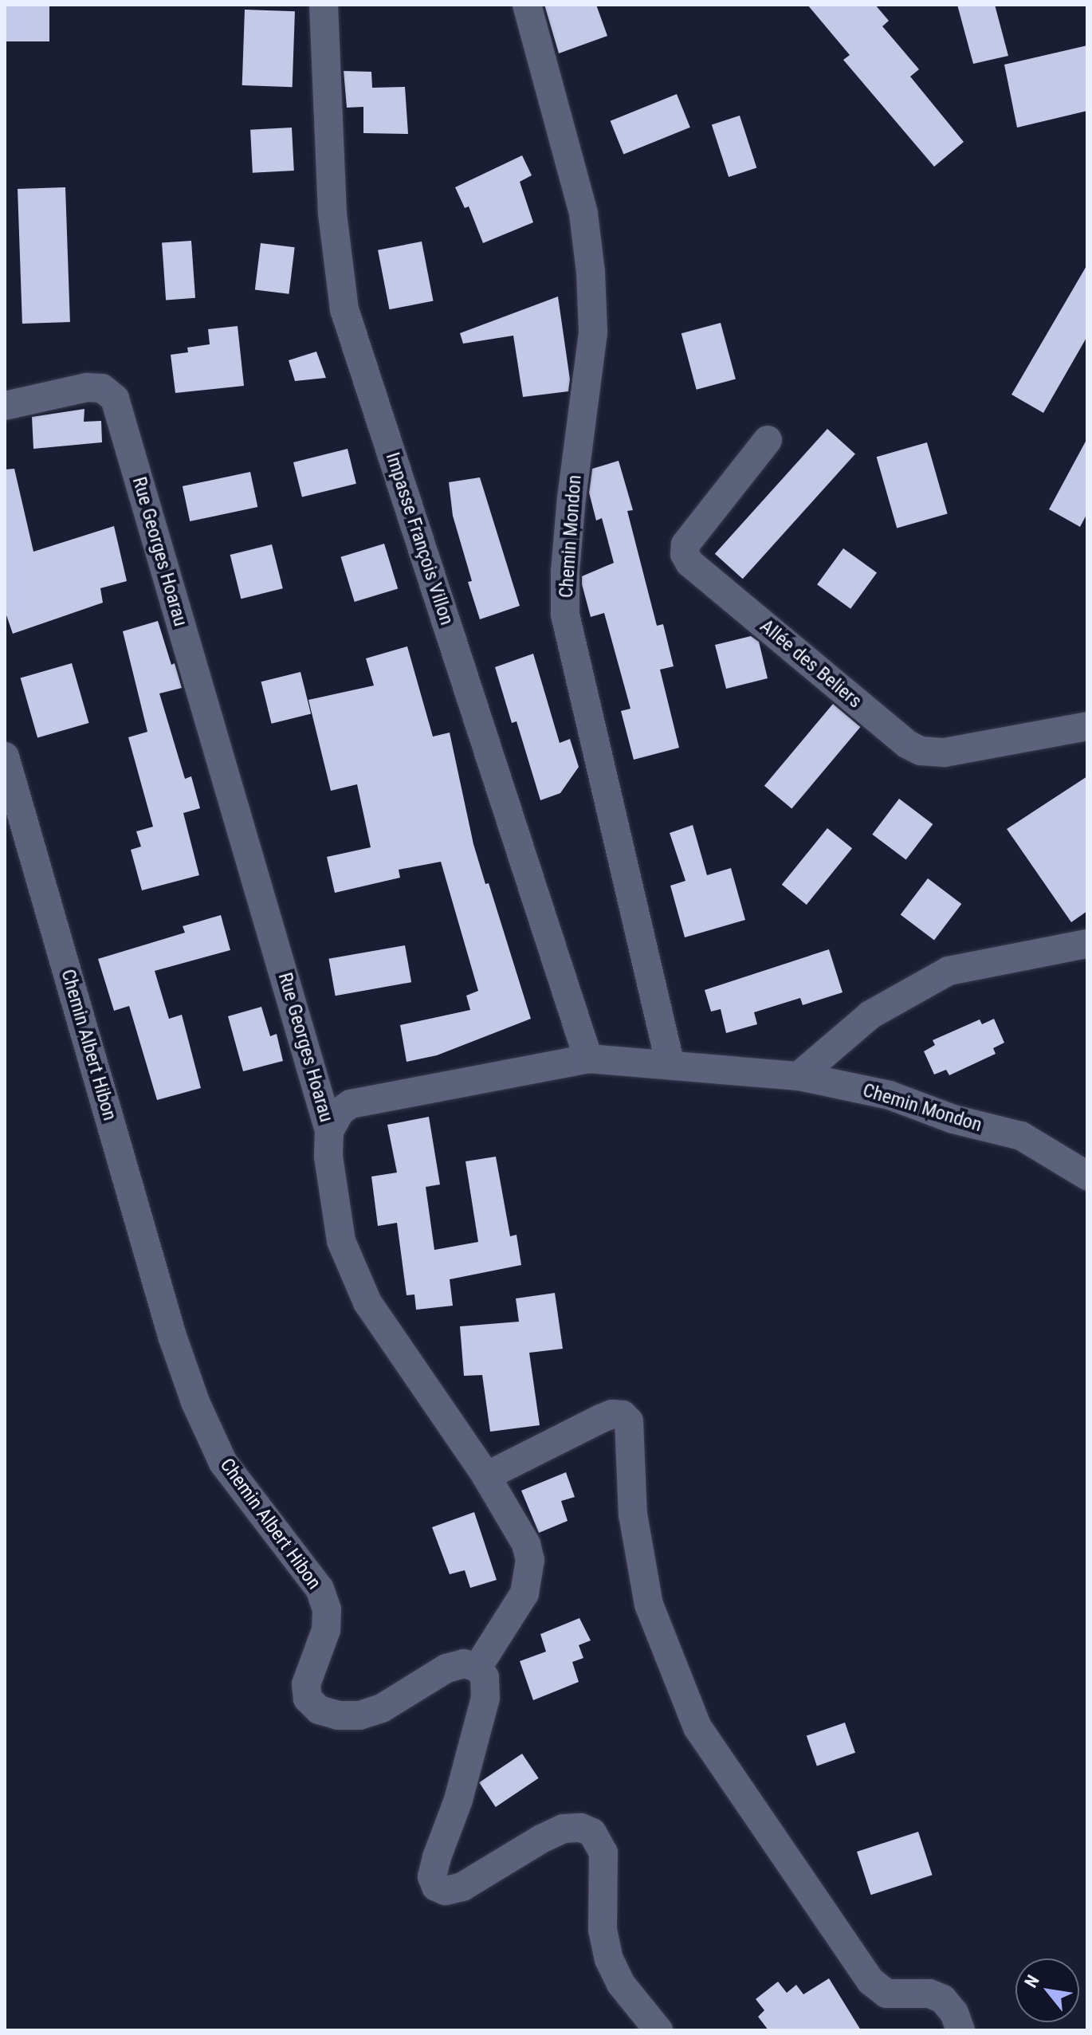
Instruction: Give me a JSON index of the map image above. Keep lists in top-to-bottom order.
{
  "streets": {
    "street": [
      "Chemin Mondon",
      "Impasse François Villon",
      "Rue Georges Hoarau",
      "Allée des Beliers",
      "Chemin Albert Hibon"
    ]
  },
  "crossings": [
    ["Chemin Mondon", "Impasse François Villon"],
    ["Chemin Mondon", "Rue Georges Hoarau"],
    ["Rue Georges Hoarau", "Chemin Albert Hibon"]
  ],
  "north": "top left"
}
